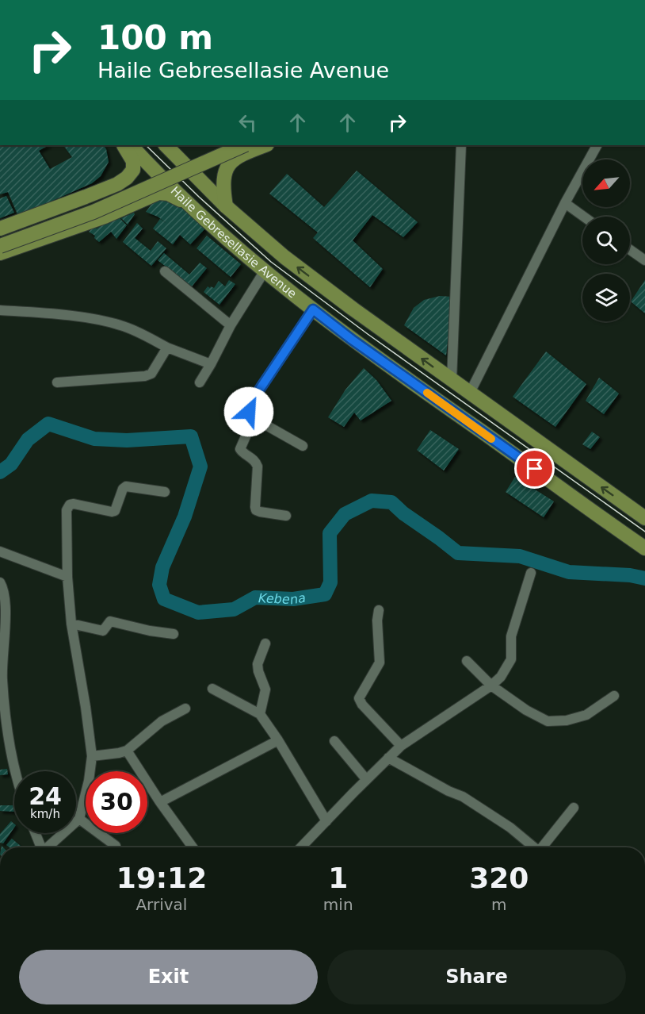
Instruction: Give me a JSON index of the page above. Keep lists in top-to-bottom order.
{
  "streets": {
    "main road": ["Haile Gebresellasie Avenue"]
  },
  "water": ["Kebena"],
  "north": "bottom left",
  "page": {
    "turn": ["100 m", "Haile Gebresellasie Avenue"],
    "speed": "24 km/h",
    "limit": "30",
    "eta": [
      "19:12",
      "Arrival",
      "1",
      "min",
      "320",
      "m"
    ],
    "buttons": ["Exit", "Share"]
  }
}
